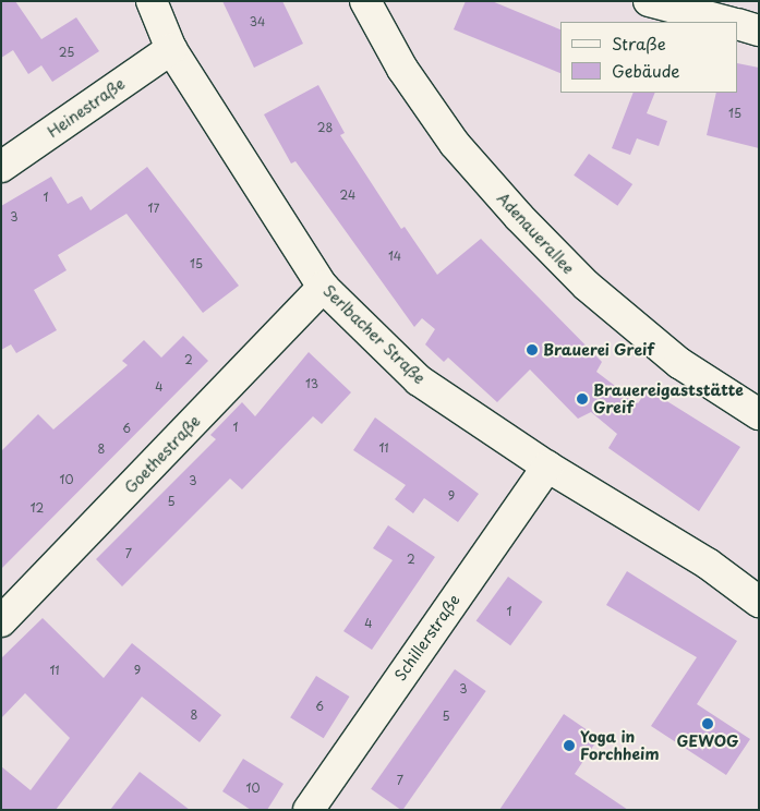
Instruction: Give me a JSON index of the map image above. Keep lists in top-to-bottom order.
{
  "streets": {
    "street": [
      "Heinestraße",
      "Adenauerallee",
      "Serlbacher Straße",
      "Goethestraße",
      "Schillerstraße"
    ]
  },
  "crossings": [
    ["Heinestraße", "Serlbacher Straße"],
    ["Serlbacher Straße", "Goethestraße"],
    ["Serlbacher Straße", "Schillerstraße"]
  ],
  "places": [
    "Brauerei Greif",
    "Brauereigaststätte Greif",
    "GEWOG",
    "Yoga in Forchheim"
  ],
  "house_numbers": [
    "34",
    "25",
    "15",
    "28",
    "24",
    "1",
    "17",
    "3",
    "14",
    "15",
    "2",
    "13",
    "4",
    "1",
    "6",
    "11",
    "8",
    "10",
    "3",
    "9",
    "5",
    "12",
    "7",
    "2",
    "1",
    "4",
    "11",
    "9",
    "3",
    "6",
    "8",
    "5",
    "7",
    "10"
  ],
  "legend": ["Straße", "Gebäude"]
}
